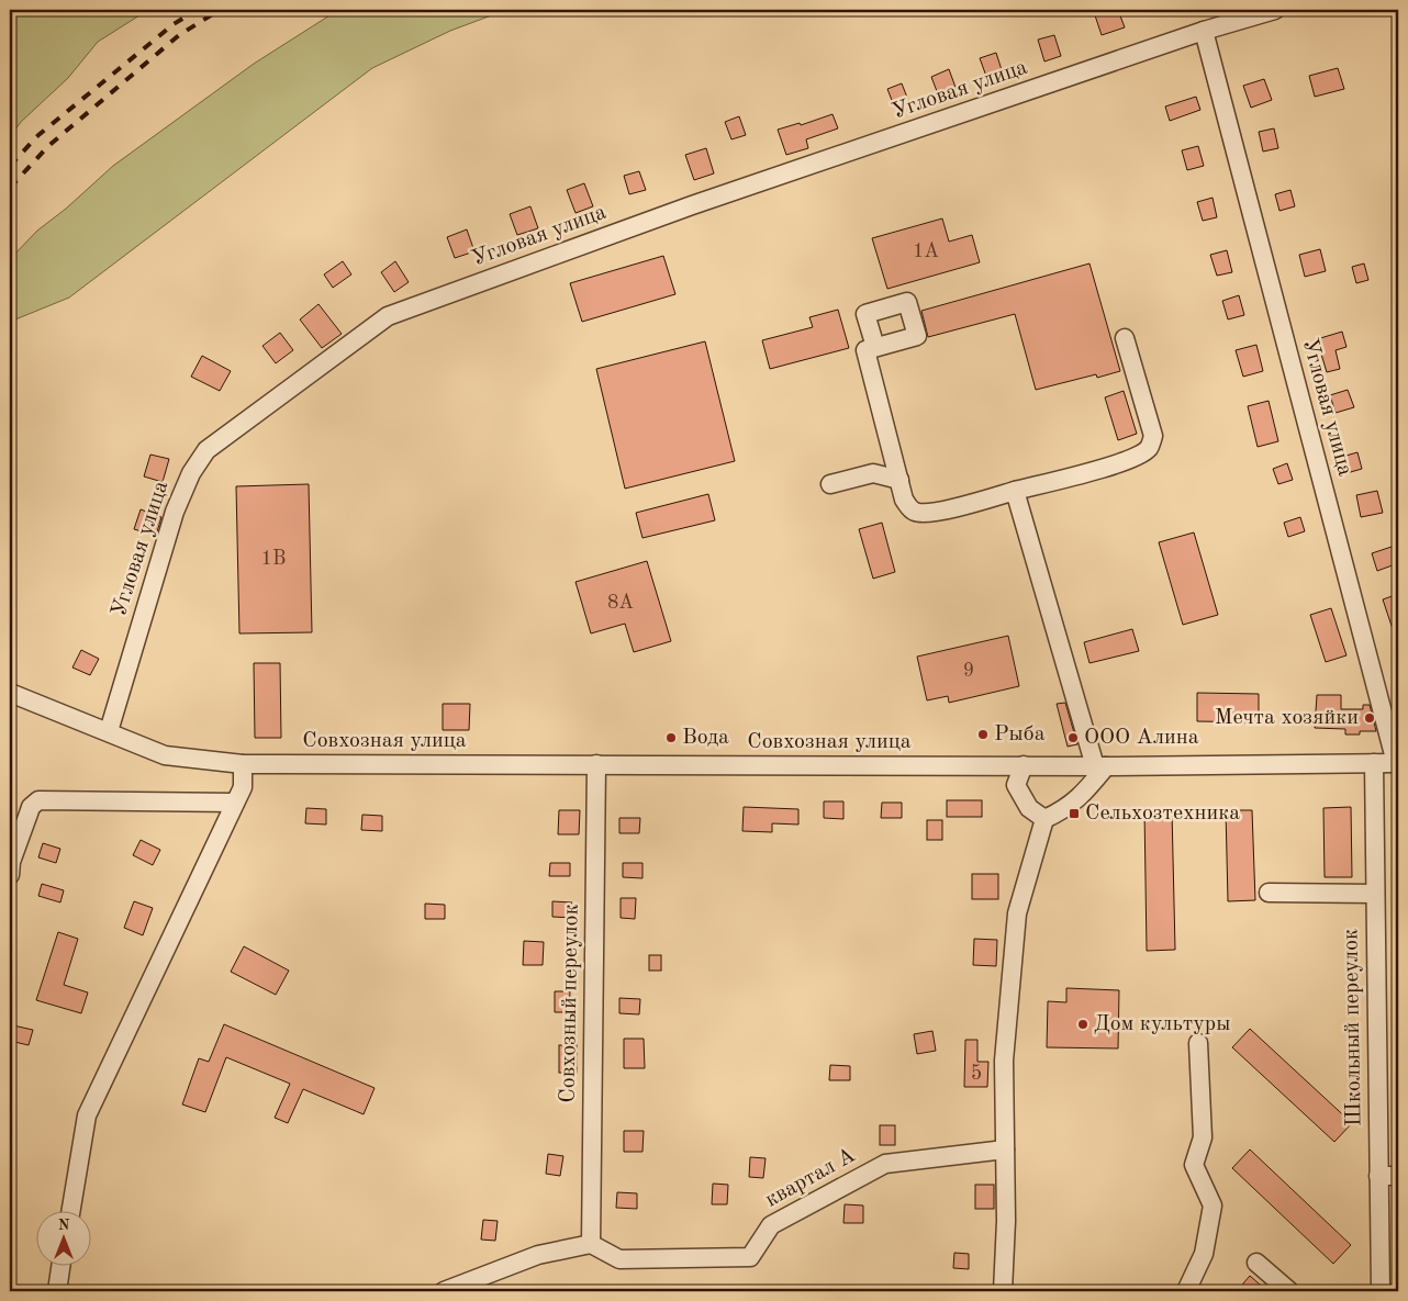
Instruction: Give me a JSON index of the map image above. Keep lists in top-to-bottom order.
{
  "streets": {
    "street": [
      "Угловая улица",
      "Совхозная улица",
      "Совхозный переулок",
      "Школьный переулок",
      "квартал А"
    ]
  },
  "crossings": [
    ["Угловая улица", "Совхозная улица"],
    ["Совхозная улица", "Совхозный переулок"],
    ["Совхозная улица", "Школьный переулок"],
    ["Совхозный переулок", "квартал А"]
  ],
  "places": {
    "other": [
      "Мечта хозяйки",
      "Рыба",
      "Вода",
      "ООО Алина",
      "Дом культуры"
    ],
    "transit": ["Сельхозтехника"]
  },
  "house_numbers": [
    "1А",
    "1В",
    "8А",
    "9",
    "5"
  ],
  "north": "top"
}
